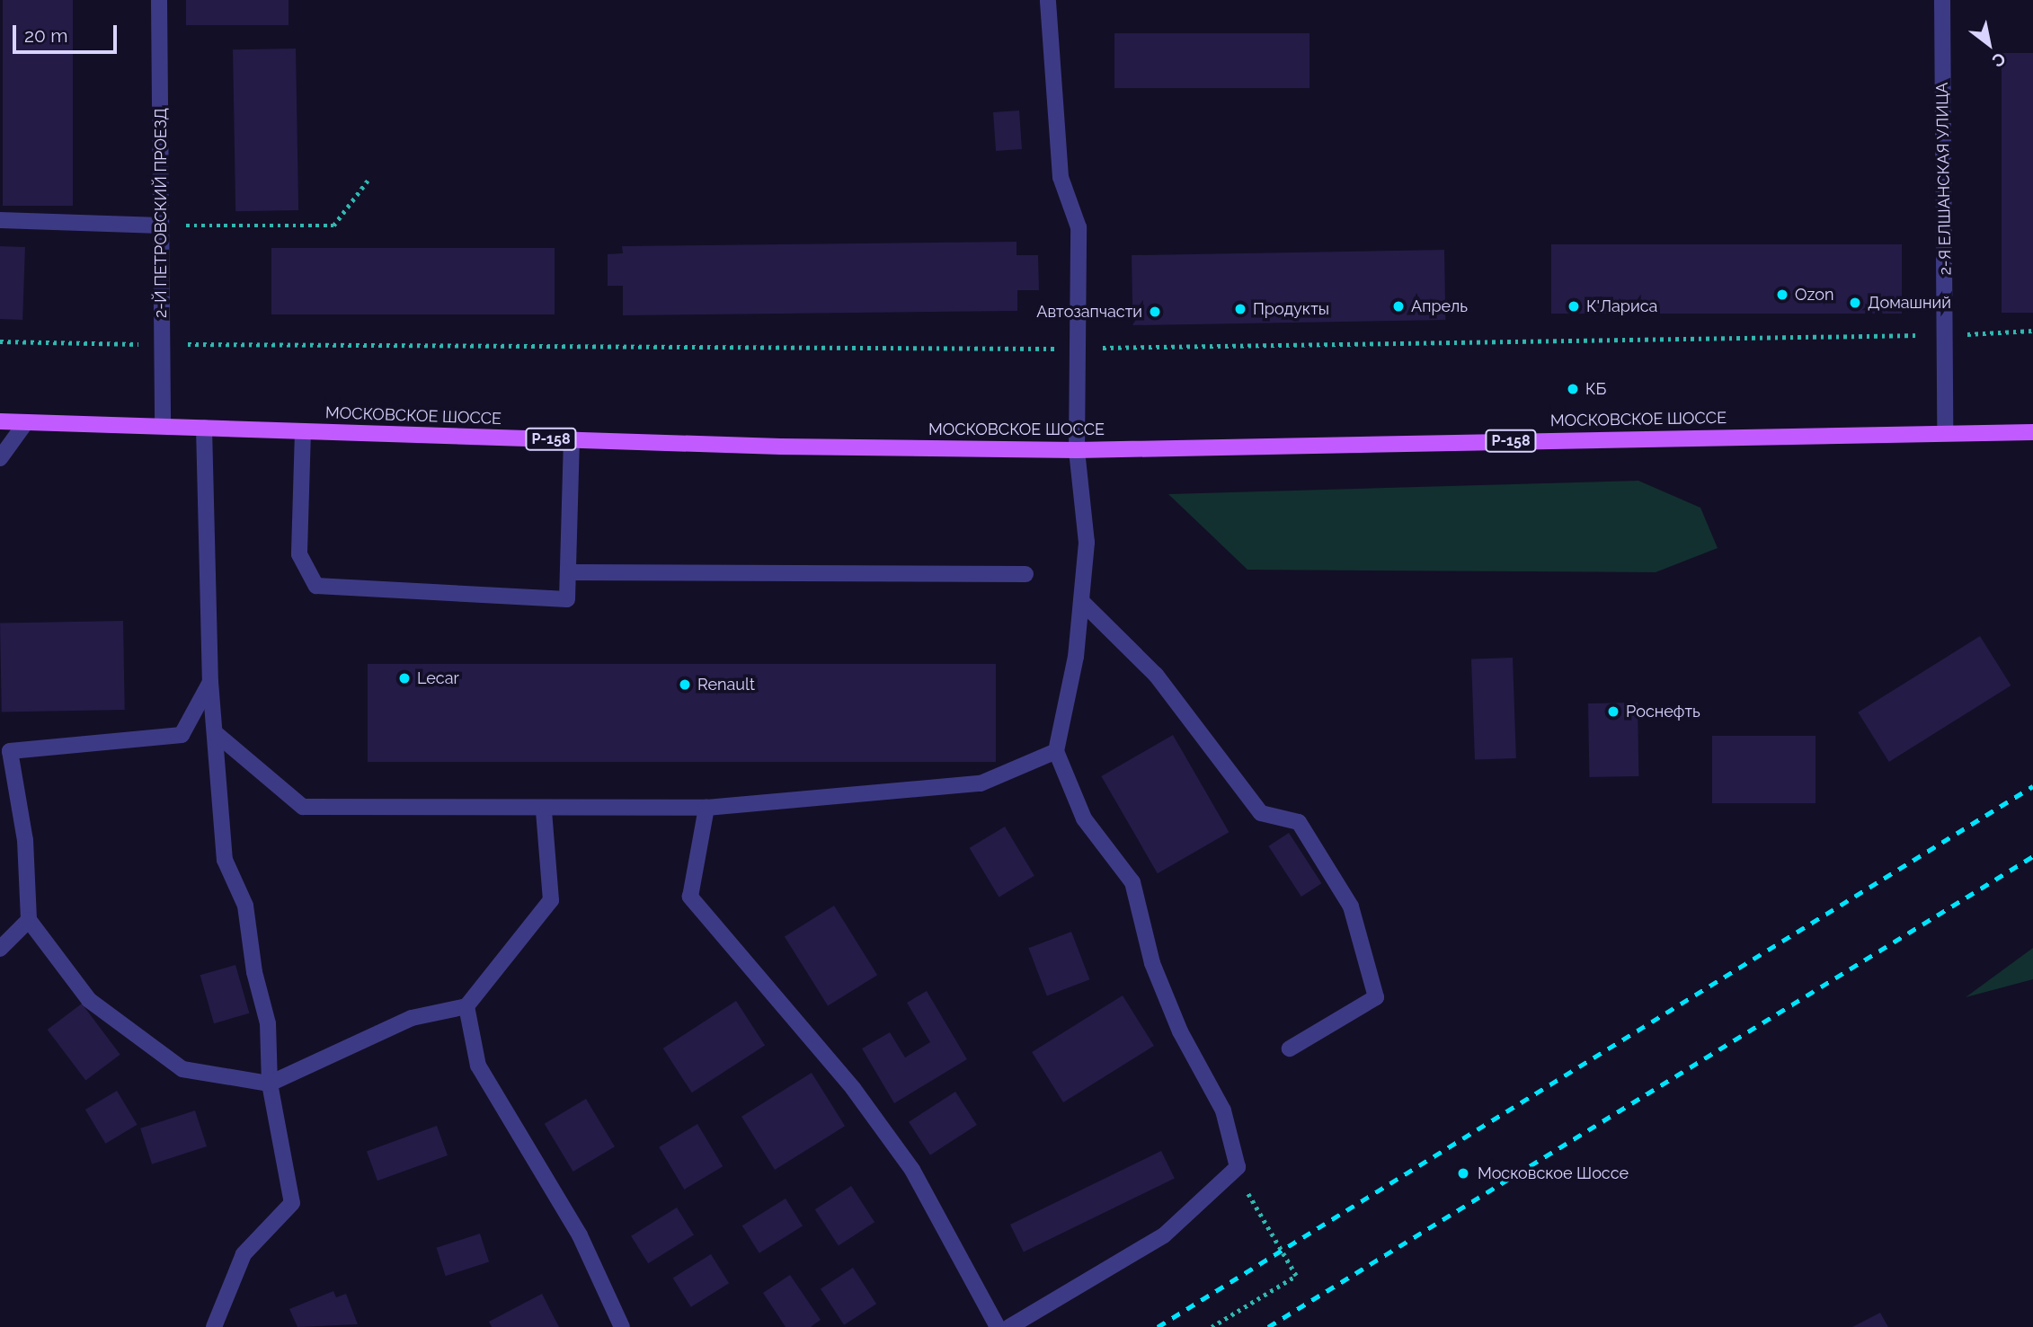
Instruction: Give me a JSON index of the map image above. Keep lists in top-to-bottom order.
{
  "streets": {
    "main road": ["МОСКОВСКОЕ ШОССЕ", "Р-158"],
    "street": ["2-Я ЕЛШАНСКАЯ УЛИЦА", "2-Й ПЕТРОВСКИЙ ПРОЕЗД"]
  },
  "crossings": [
    ["2-Я ЕЛШАНСКАЯ УЛИЦА", "МОСКОВСКОЕ ШОССЕ"],
    ["2-Й ПЕТРОВСКИЙ ПРОЕЗД", "МОСКОВСКОЕ ШОССЕ"]
  ],
  "places": [
    "Ozon",
    "Домашний",
    "Апрель",
    "К'Лариса",
    "Продукты",
    "Автозапчасти",
    "КБ",
    "Lecar",
    "Renault",
    "Роснефть",
    "Московское Шоссе"
  ],
  "scale_bar": "20 m",
  "north": "bottom right"
}
